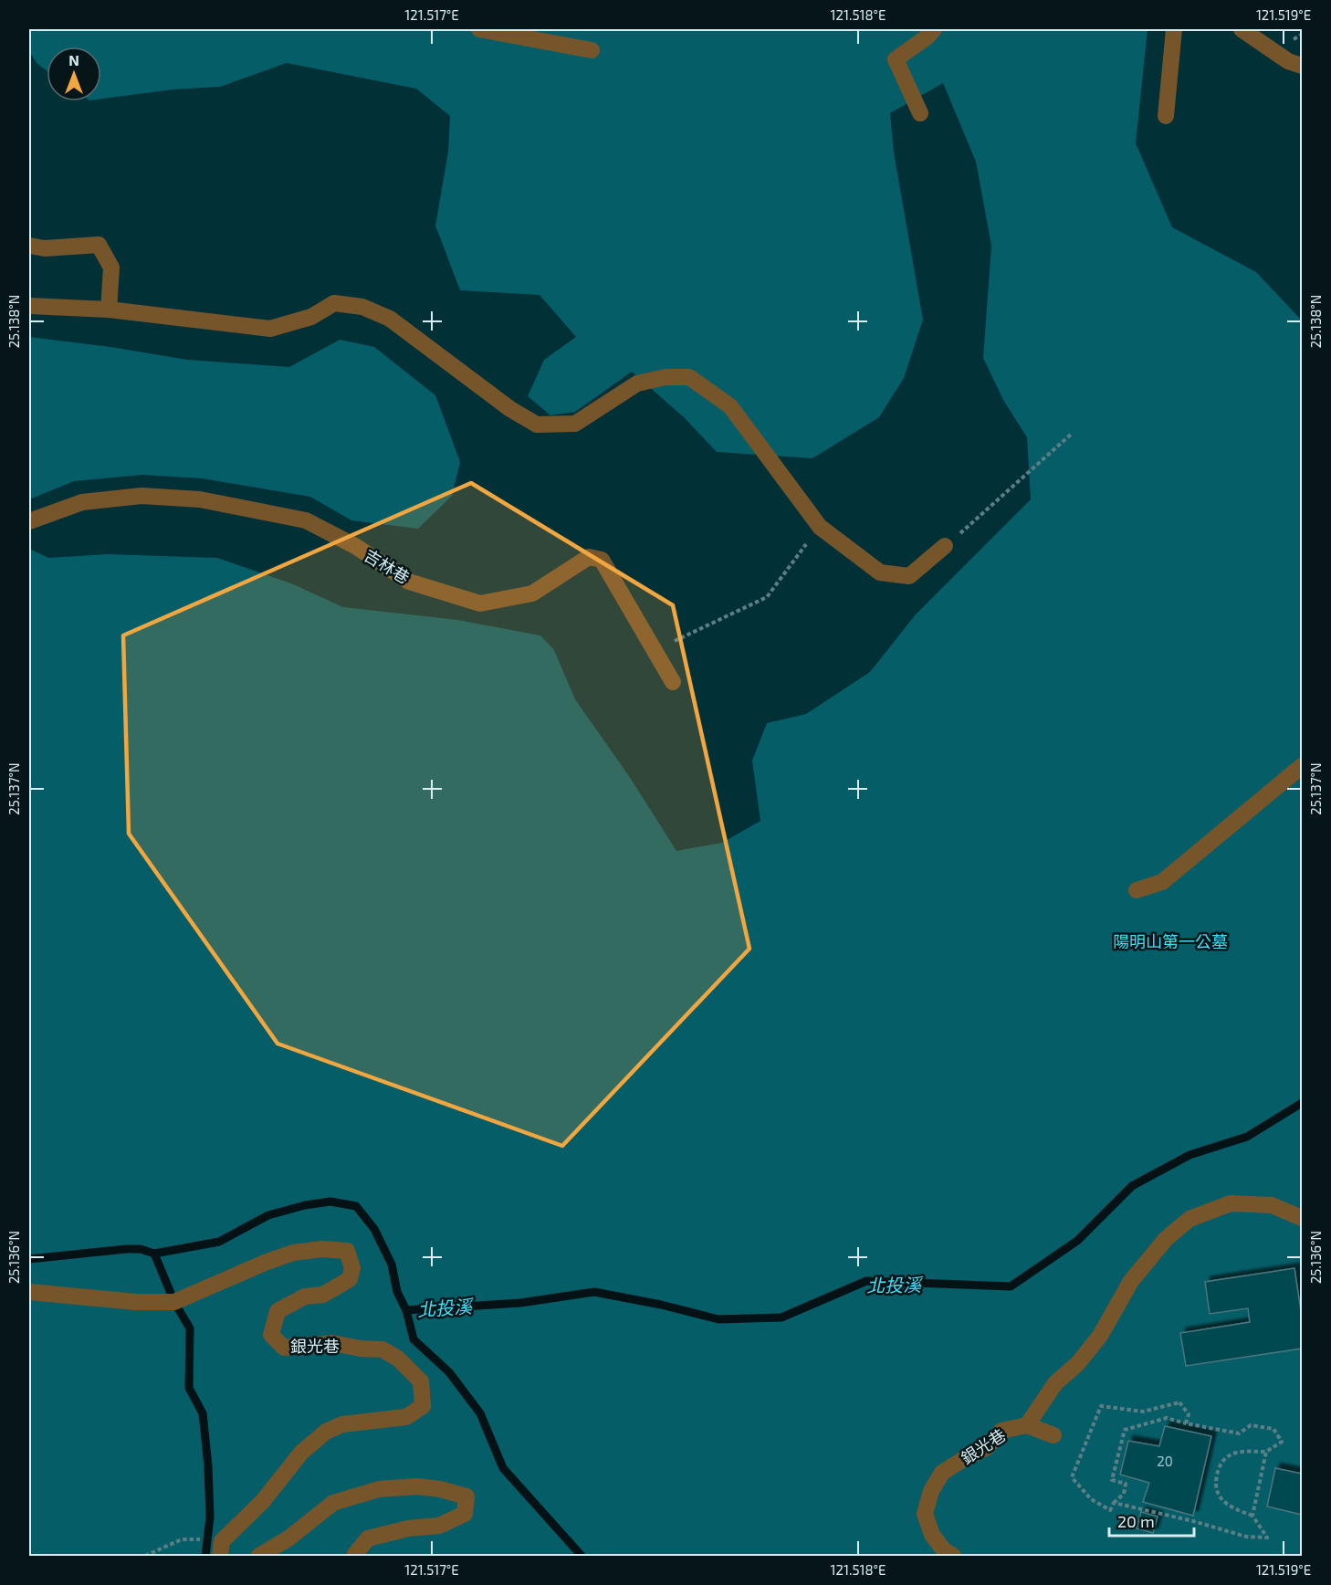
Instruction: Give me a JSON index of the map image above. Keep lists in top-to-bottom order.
{
  "streets": {
    "street": ["吉林巷", "銀光巷"]
  },
  "water": ["北投溪"],
  "parks": ["陽明山第一公墓"],
  "house_numbers": ["20"],
  "scale_bar": "20 m",
  "north": "top",
  "coordinates": [
    "121.517°E",
    "121.518°E",
    "121.519°E",
    "25.138°N",
    "25.137°N",
    "25.136°N"
  ]
}
